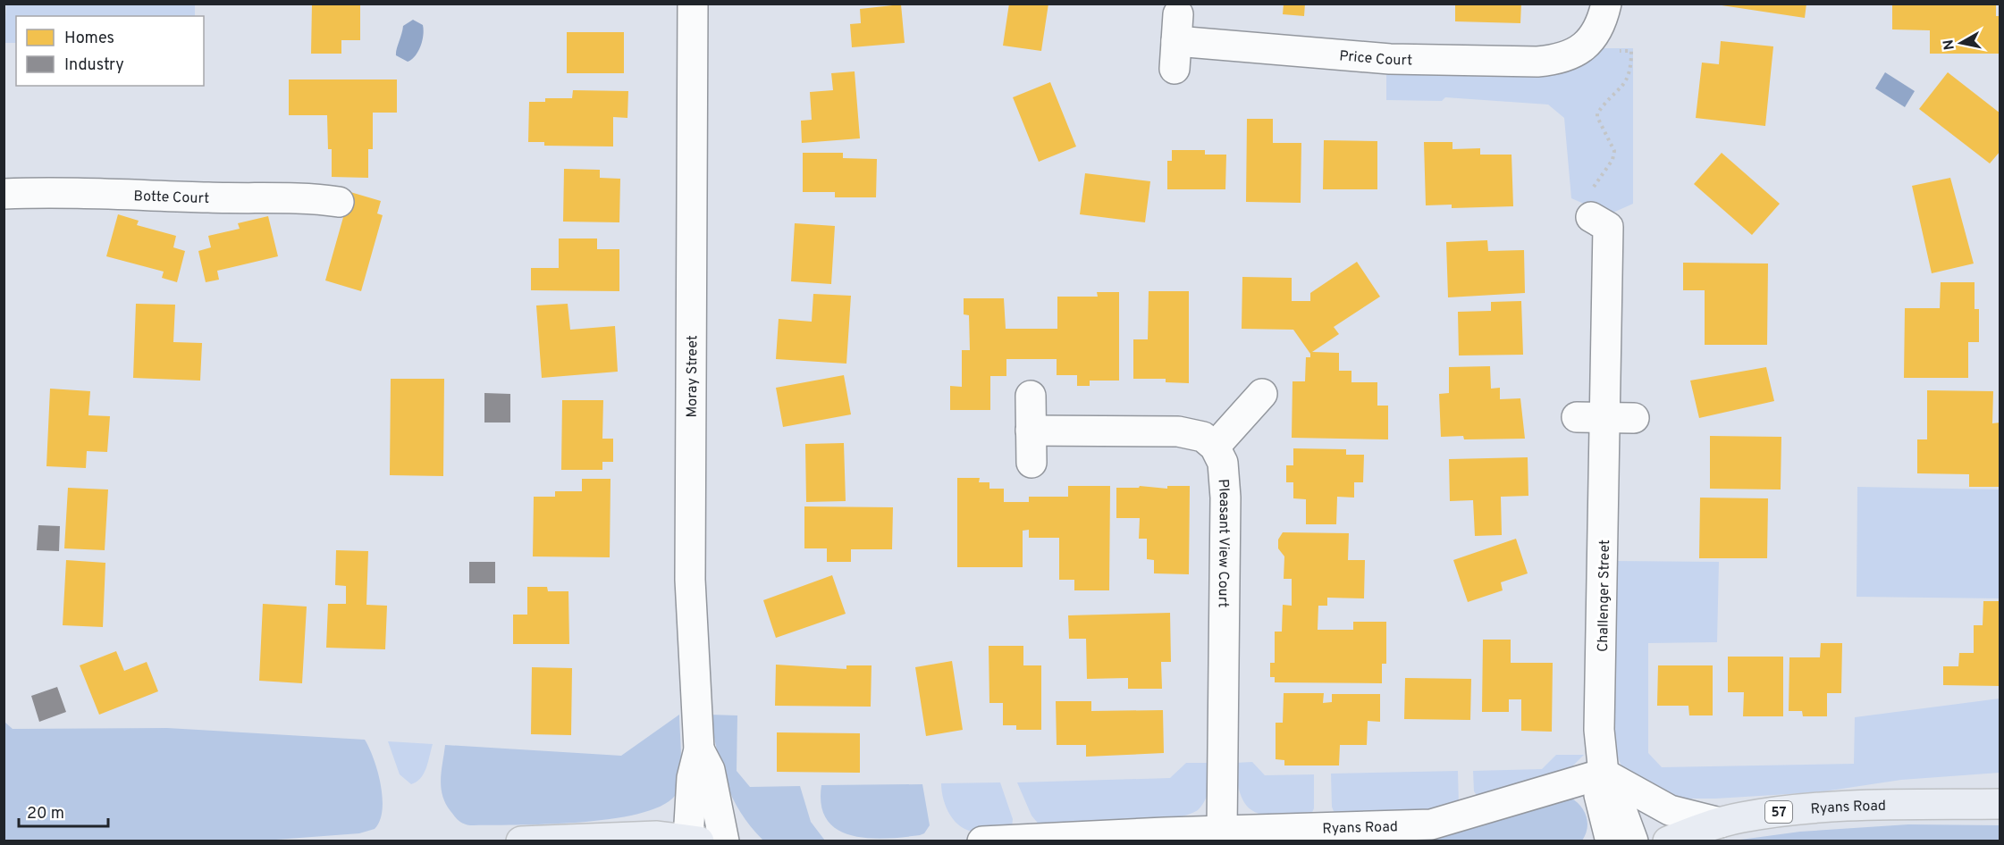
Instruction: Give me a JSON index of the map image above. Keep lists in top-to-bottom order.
{
  "streets": {
    "main road": ["Ryans Road", "57"],
    "street": [
      "Price Court",
      "Botte Court",
      "Moray Street",
      "Pleasant View Court",
      "Challenger Street"
    ]
  },
  "crossings": [
    ["Pleasant View Court", "Ryans Road"],
    ["Challenger Street", "Ryans Road"]
  ],
  "legend": ["Homes", "Industry"],
  "scale_bar": "20 m",
  "north": "left"
}
